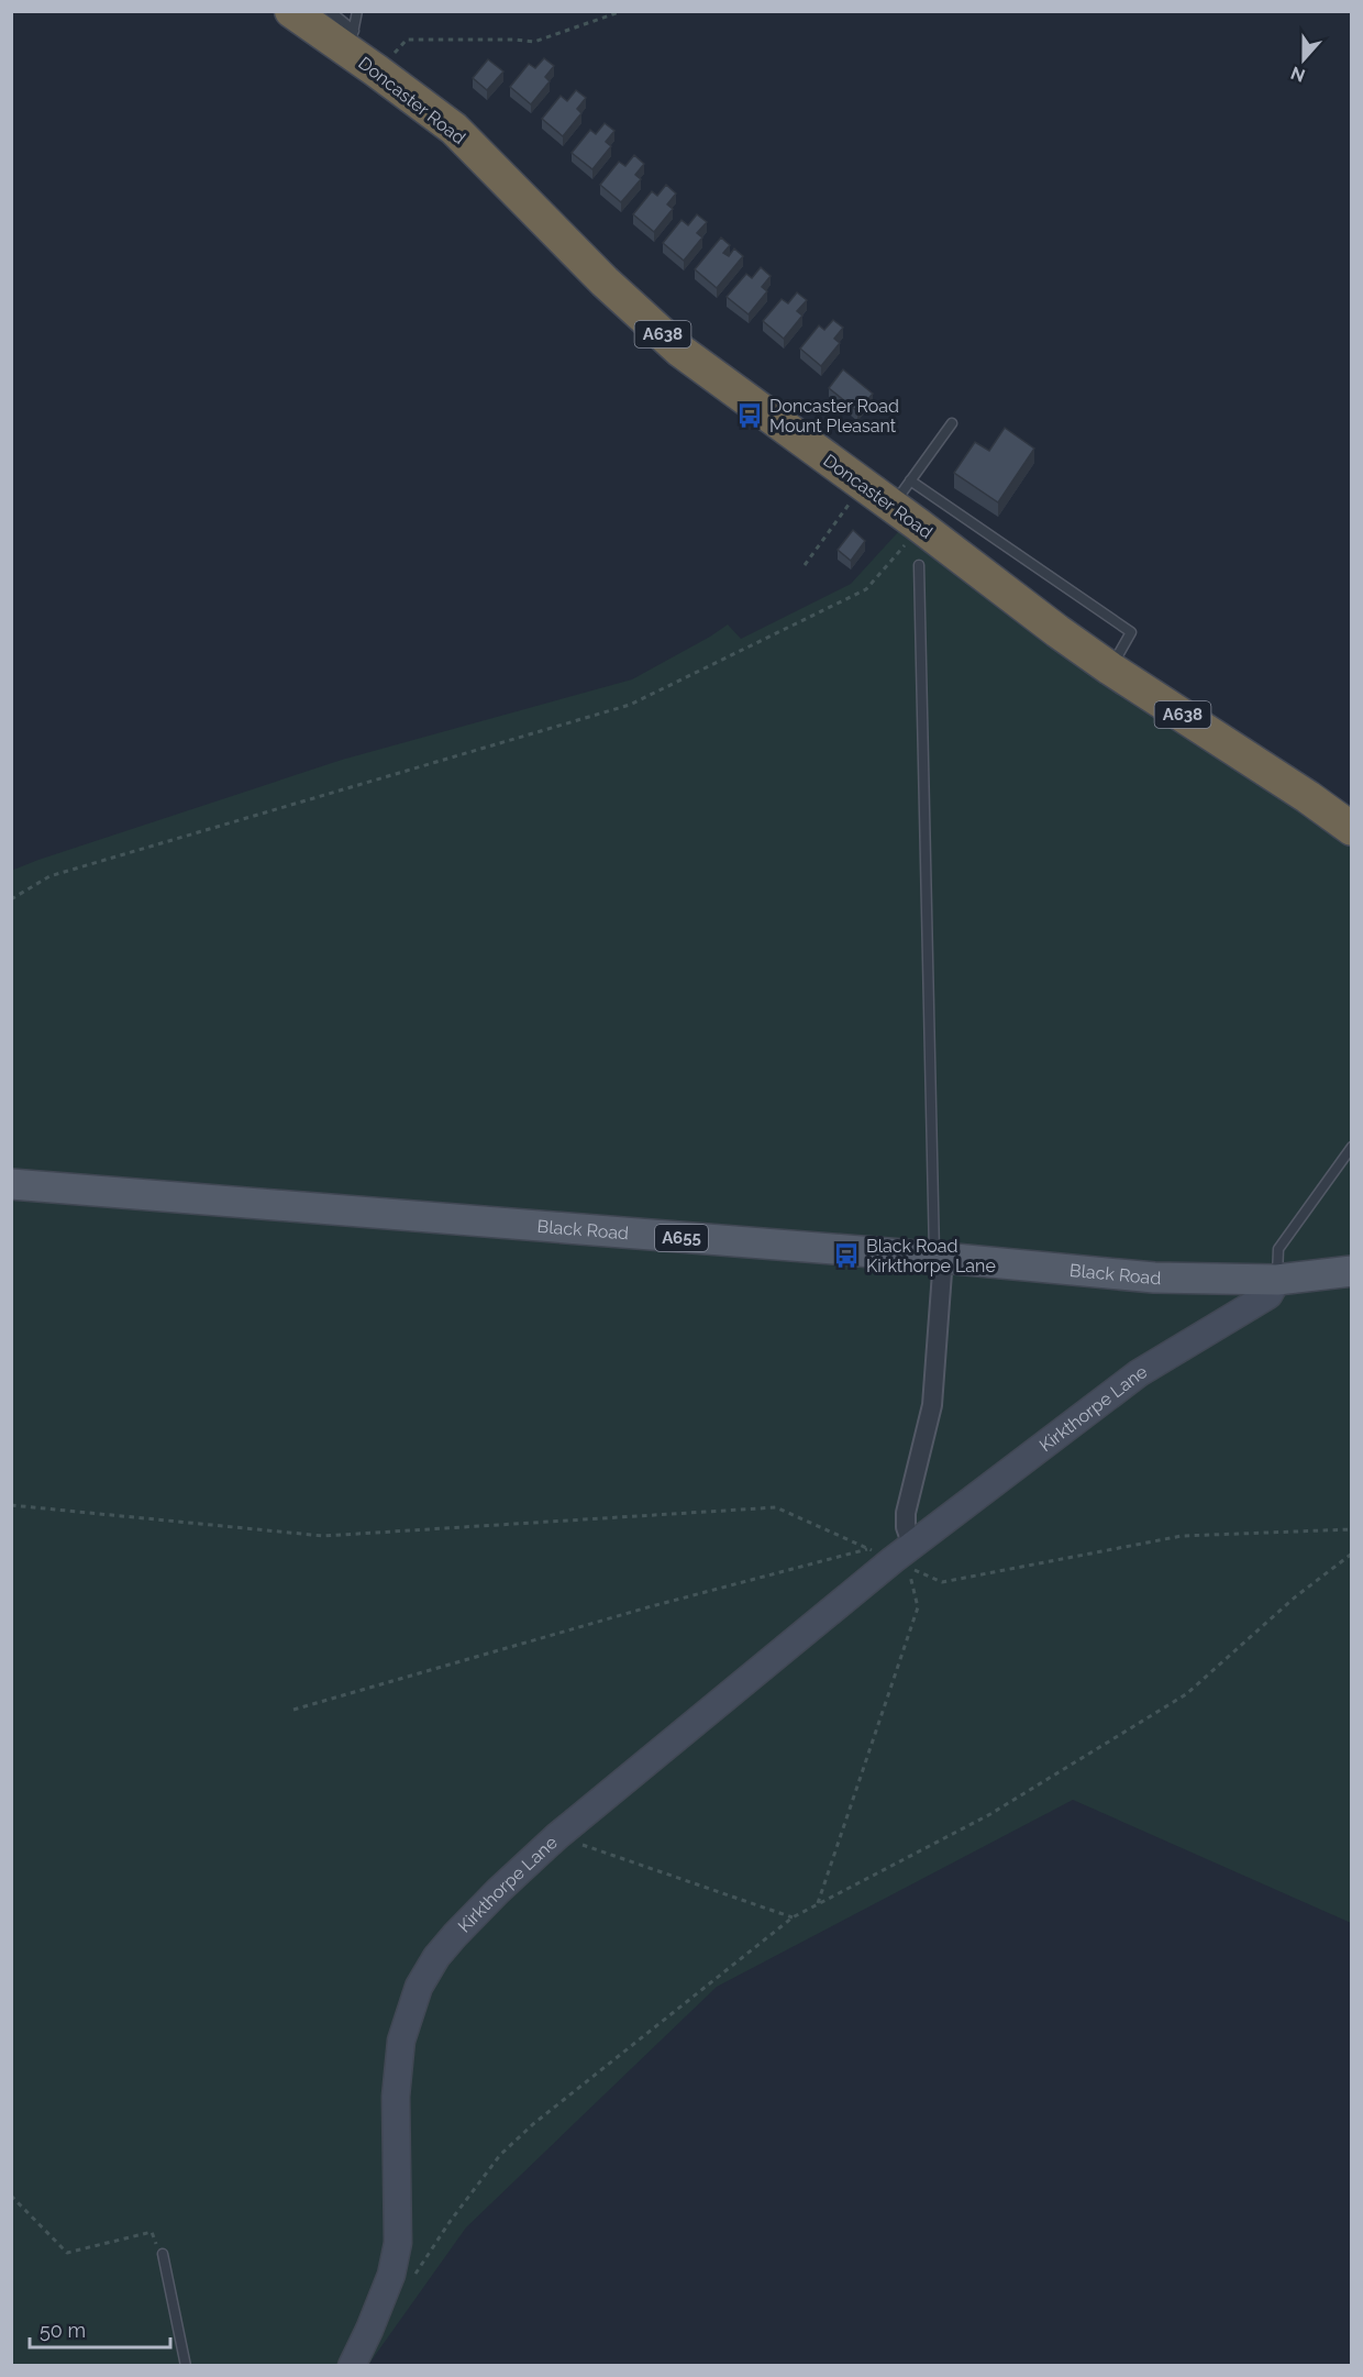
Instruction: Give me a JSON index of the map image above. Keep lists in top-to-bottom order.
{
  "streets": {
    "highway": ["Doncaster Road", "A638"],
    "main road": ["Black Road", "A655"],
    "street": ["Kirkthorpe Lane"]
  },
  "crossings": [
    ["Black Road", "Kirkthorpe Lane"]
  ],
  "places": {
    "bus stop": ["Doncaster Road Mount Pleasant", "Black Road Kirkthorpe Lane"]
  },
  "scale_bar": "50 m",
  "north": "bottom"
}
